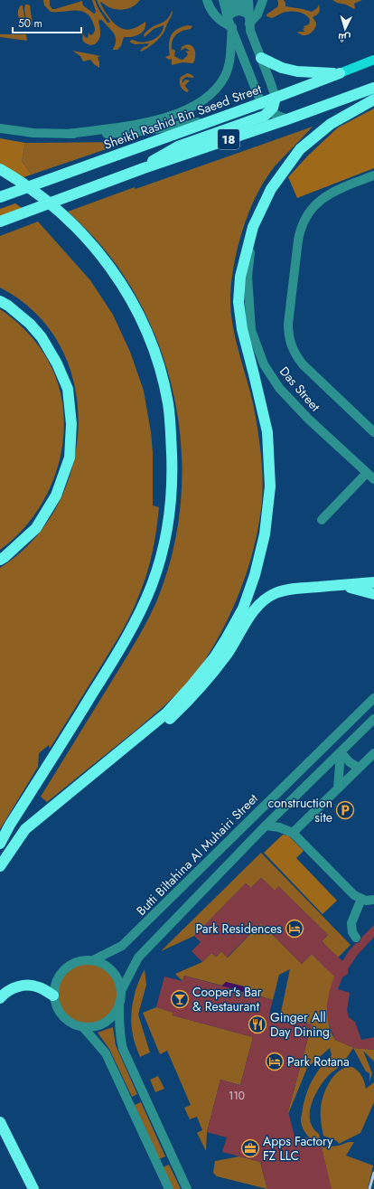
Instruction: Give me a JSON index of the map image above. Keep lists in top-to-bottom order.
{
  "streets": {
    "highway": ["Sheikh Rashid Bin Saeed Street", "18"],
    "street": ["Das Street", "Butti Biltahina Al Muhairi Street"]
  },
  "places": {
    "parking": ["construction site"],
    "hotel": ["Park Residences", "Park Rotana"],
    "bar": ["Cooper's Bar & Restaurant"],
    "restaurant": ["Ginger All Day Dining"],
    "office": ["Apps Factory FZ LLC"]
  },
  "house_numbers": ["110"],
  "scale_bar": "50 m",
  "north": "bottom"
}
